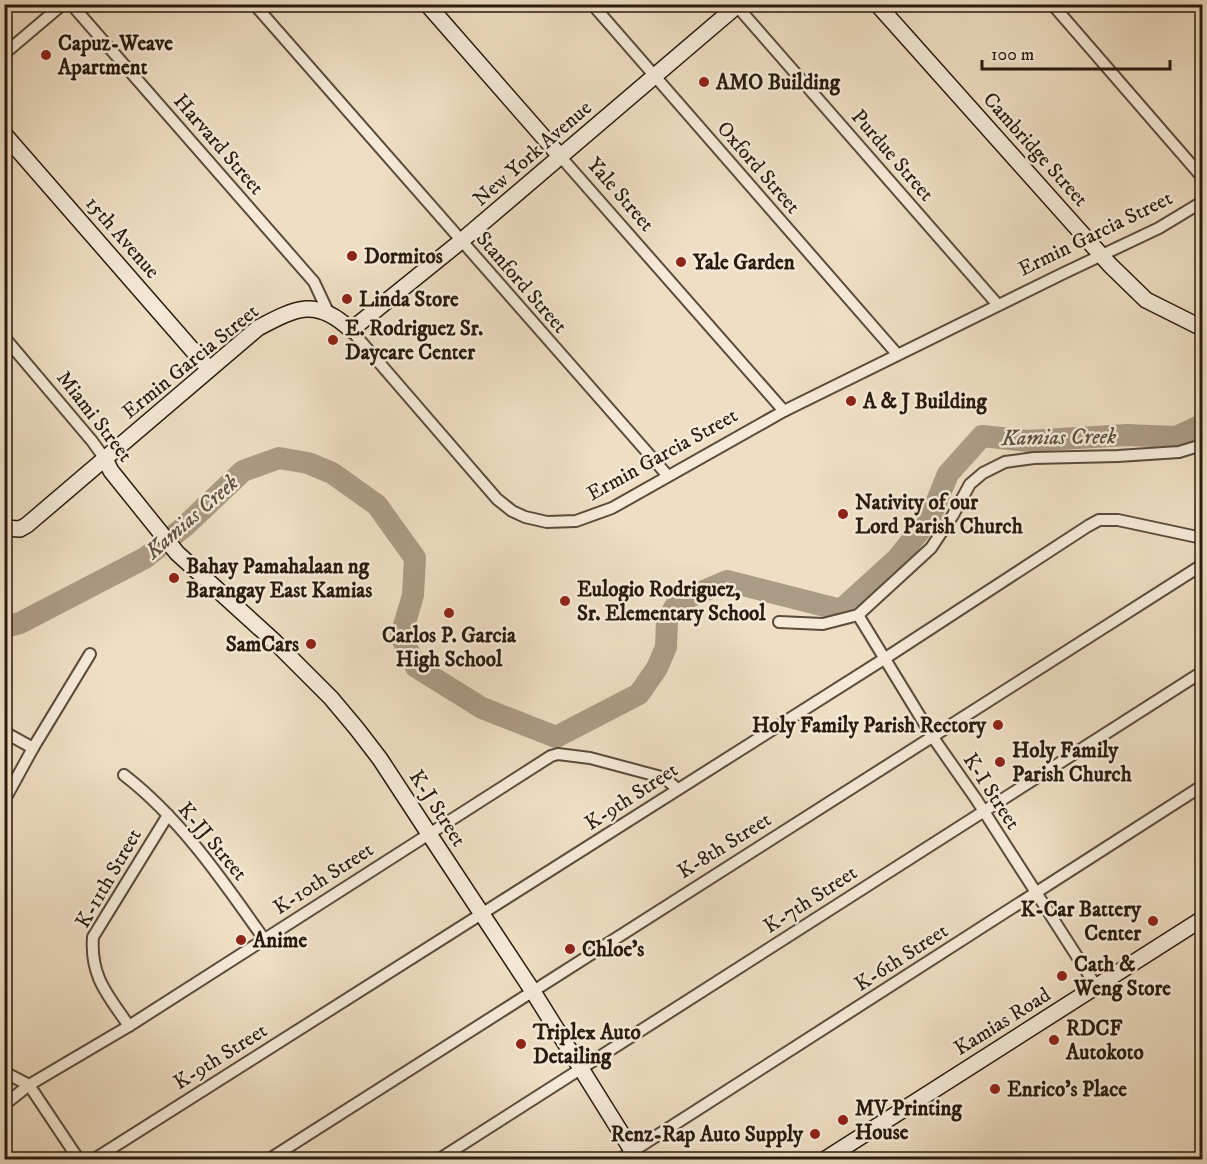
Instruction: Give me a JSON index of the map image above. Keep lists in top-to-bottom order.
{
  "streets": {
    "street": [
      "Harvard Street",
      "Cambridge Street",
      "New York Avenue",
      "Purdue Street",
      "Oxford Street",
      "Yale Street",
      "Ermin Garcia Street",
      "15th Avenue",
      "Stanford Street",
      "Miami Street",
      "K-I Street",
      "K-9th Street",
      "K-J Street",
      "K-JJ Street",
      "K-8th Street",
      "K-11th Street",
      "K-10th Street",
      "K-7th Street",
      "K-6th Street",
      "Kamias Road"
    ]
  },
  "crossings": [
    ["Harvard Street", "Ermin Garcia Street"],
    ["Cambridge Street", "Ermin Garcia Street"],
    ["New York Avenue", "Purdue Street"],
    ["New York Avenue", "Oxford Street"],
    ["New York Avenue", "Yale Street"],
    ["New York Avenue", "Ermin Garcia Street"],
    ["New York Avenue", "Stanford Street"],
    ["Purdue Street", "Ermin Garcia Street"],
    ["Oxford Street", "Ermin Garcia Street"],
    ["Yale Street", "Ermin Garcia Street"],
    ["Ermin Garcia Street", "15th Avenue"],
    ["Ermin Garcia Street", "Stanford Street"],
    ["Ermin Garcia Street", "Miami Street"],
    ["Miami Street", "K-J Street"],
    ["K-I Street", "K-9th Street"],
    ["K-I Street", "K-8th Street"],
    ["K-I Street", "K-7th Street"],
    ["K-I Street", "K-6th Street"],
    ["K-I Street", "Kamias Road"],
    ["K-9th Street", "K-J Street"],
    ["K-9th Street", "K-10th Street"],
    ["K-J Street", "K-8th Street"],
    ["K-J Street", "K-10th Street"],
    ["K-J Street", "K-7th Street"],
    ["K-J Street", "K-6th Street"],
    ["K-JJ Street", "K-11th Street"],
    ["K-JJ Street", "K-10th Street"],
    ["K-11th Street", "K-10th Street"]
  ],
  "water": ["Kamias Creek"],
  "places": [
    "Capuz-Weave Apartment",
    "AMO Building",
    "Dormitos",
    "Yale Garden",
    "Linda Store",
    "E. Rodriguez Sr. Daycare Center",
    "A & J Building",
    "Nativity of our Lord Parish Church",
    "Bahay Pamahalaan ng Barangay East Kamias",
    "Eulogio Rodriguez, Sr. Elementary School",
    "Carlos P. Garcia High School",
    "SamCars",
    "Holy Family Parish Rectory",
    "Holy Family Parish Church",
    "K-Car Battery Center",
    "Anime",
    "Chloe's",
    "Cath & Weng Store",
    "RDCF Autokoto",
    "Triplex Auto Detailing",
    "Enrico's Place",
    "MV Printing House",
    "Renz-Rap Auto Supply"
  ],
  "scale_bar": "100 m"
}
